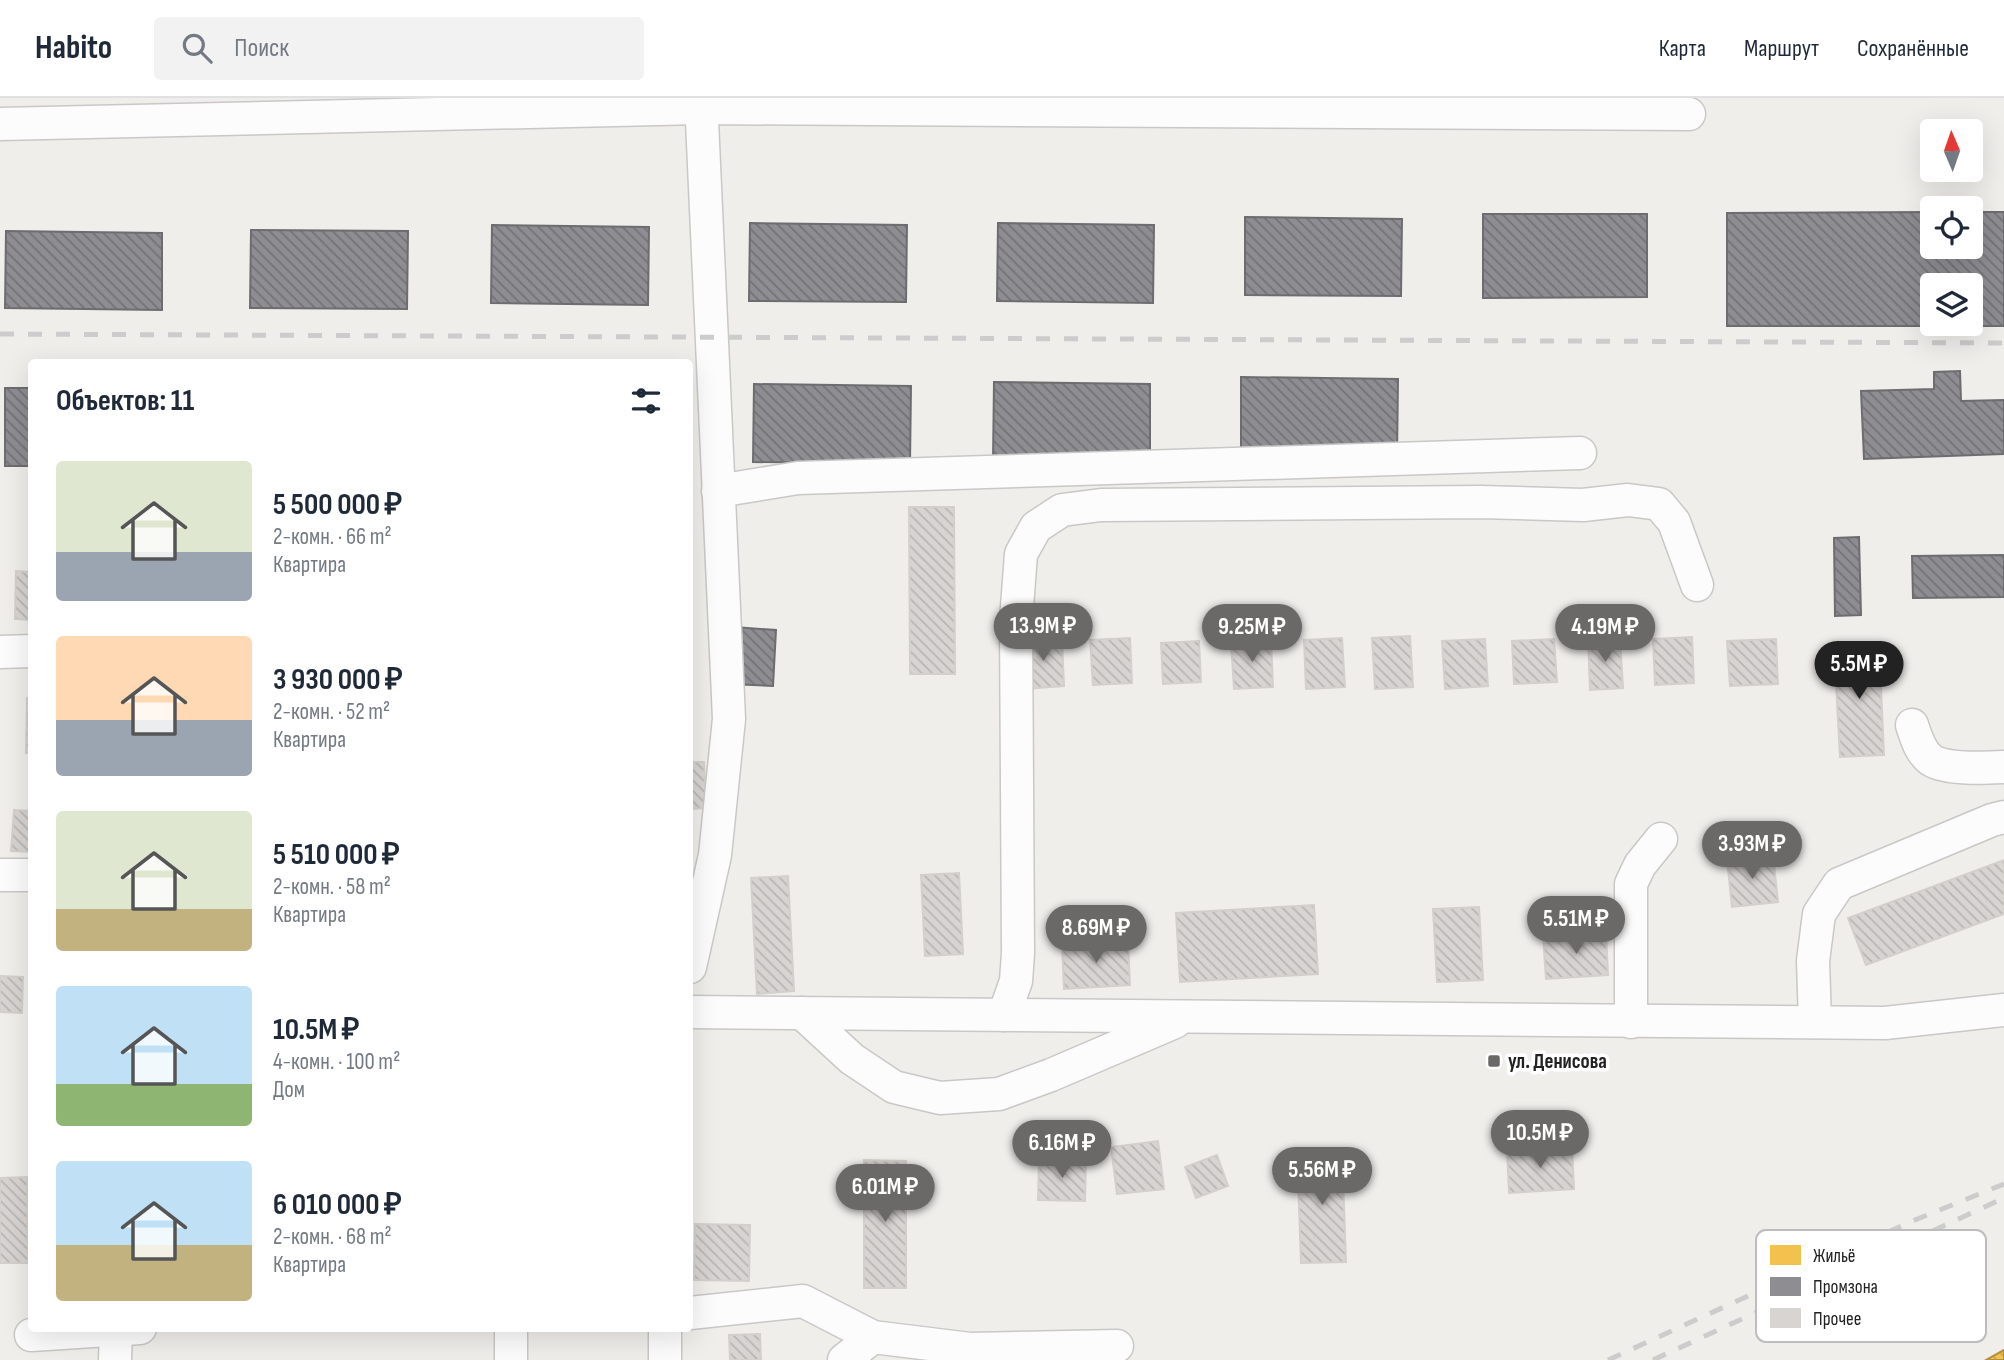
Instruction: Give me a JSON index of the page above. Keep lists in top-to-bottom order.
{
  "places": {
    "transit": ["ул. Денисова"]
  },
  "legend": ["Жильё", "Промзона", "Прочее"],
  "north": "top",
  "page": {
    "header": "Habito",
    "search": "Поиск",
    "nav": ["Карта", "Маршрут", "Сохранённые"],
    "heading": "Объектов: 11",
    "list": [
      {
        "name": "5 500 000 ₽",
        "note": "2-комн. · 66 m² · Квартира"
      },
      {
        "name": "3 930 000 ₽",
        "note": "2-комн. · 52 m² · Квартира"
      },
      {
        "name": "5 510 000 ₽",
        "note": "2-комн. · 58 m² · Квартира"
      },
      {
        "name": "10.5M ₽",
        "note": "4-комн. · 100 m² · Дом"
      },
      {
        "name": "6 010 000 ₽",
        "note": "2-комн. · 68 m² · Квартира"
      }
    ],
    "price": [
      "13.9M ₽",
      "9.25M ₽",
      "4.19M ₽",
      "5.5M ₽",
      "3.93M ₽",
      "5.51M ₽",
      "8.69M ₽",
      "10.5M ₽",
      "6.16M ₽",
      "5.56M ₽",
      "6.01M ₽"
    ]
  }
}
